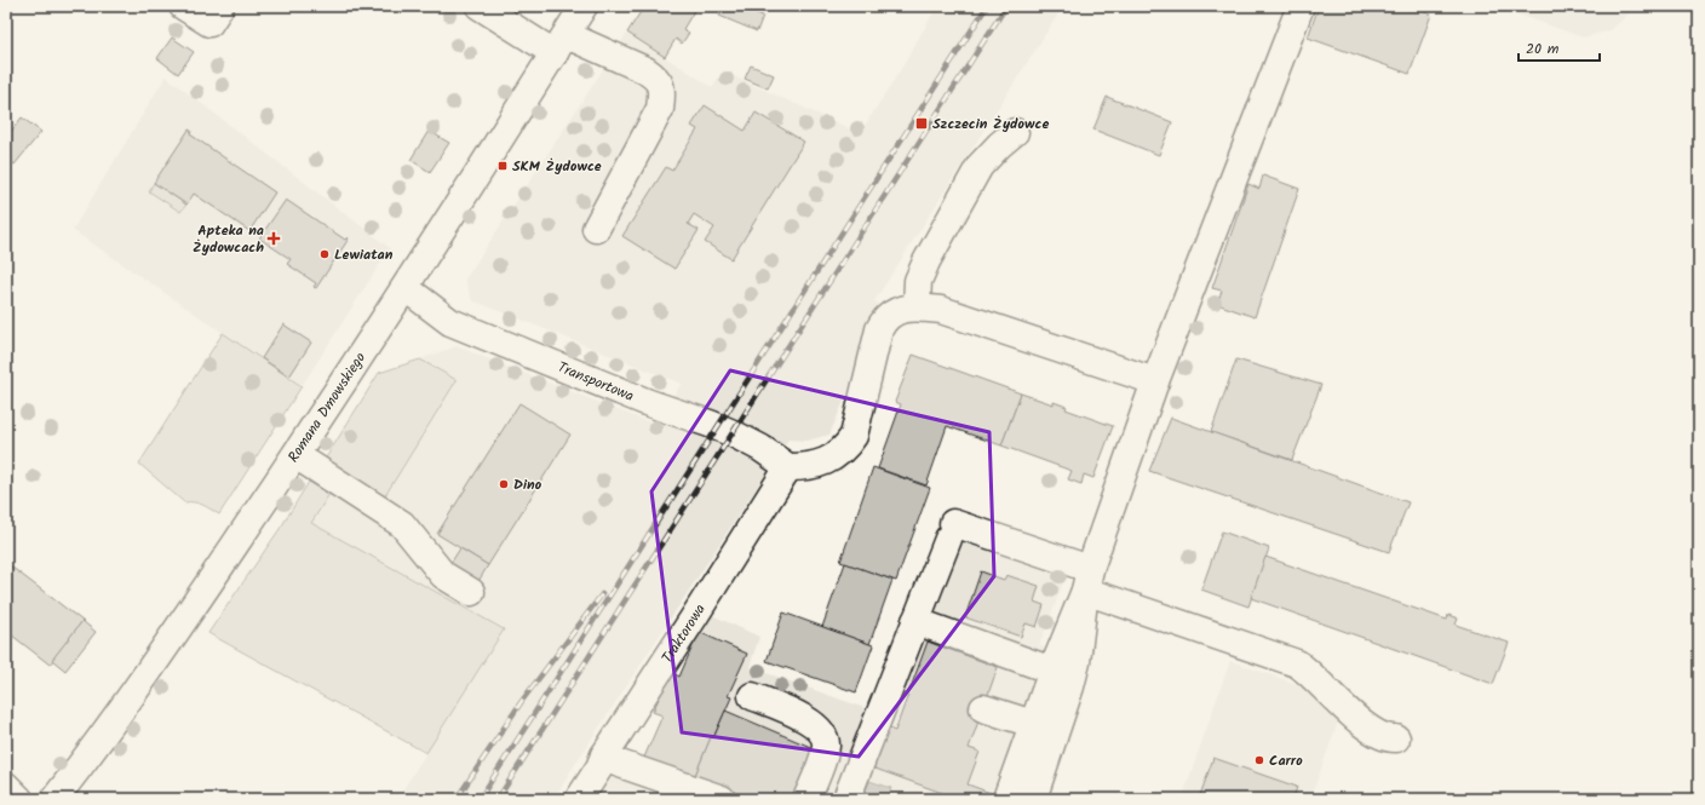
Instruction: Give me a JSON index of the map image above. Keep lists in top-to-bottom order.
{
  "streets": {
    "main road": ["Transportowa", "Romana Dmowskiego", "Traktorowa"]
  },
  "crossings": [
    ["Transportowa", "Romana Dmowskiego"],
    ["Transportowa", "Traktorowa"]
  ],
  "places": {
    "transit": ["Szczecin Żydowce", "SKM Żydowce"],
    "health": ["Apteka na Żydowcach"],
    "other": ["Lewiatan", "Dino", "Carro"]
  },
  "scale_bar": "20 m"
}
